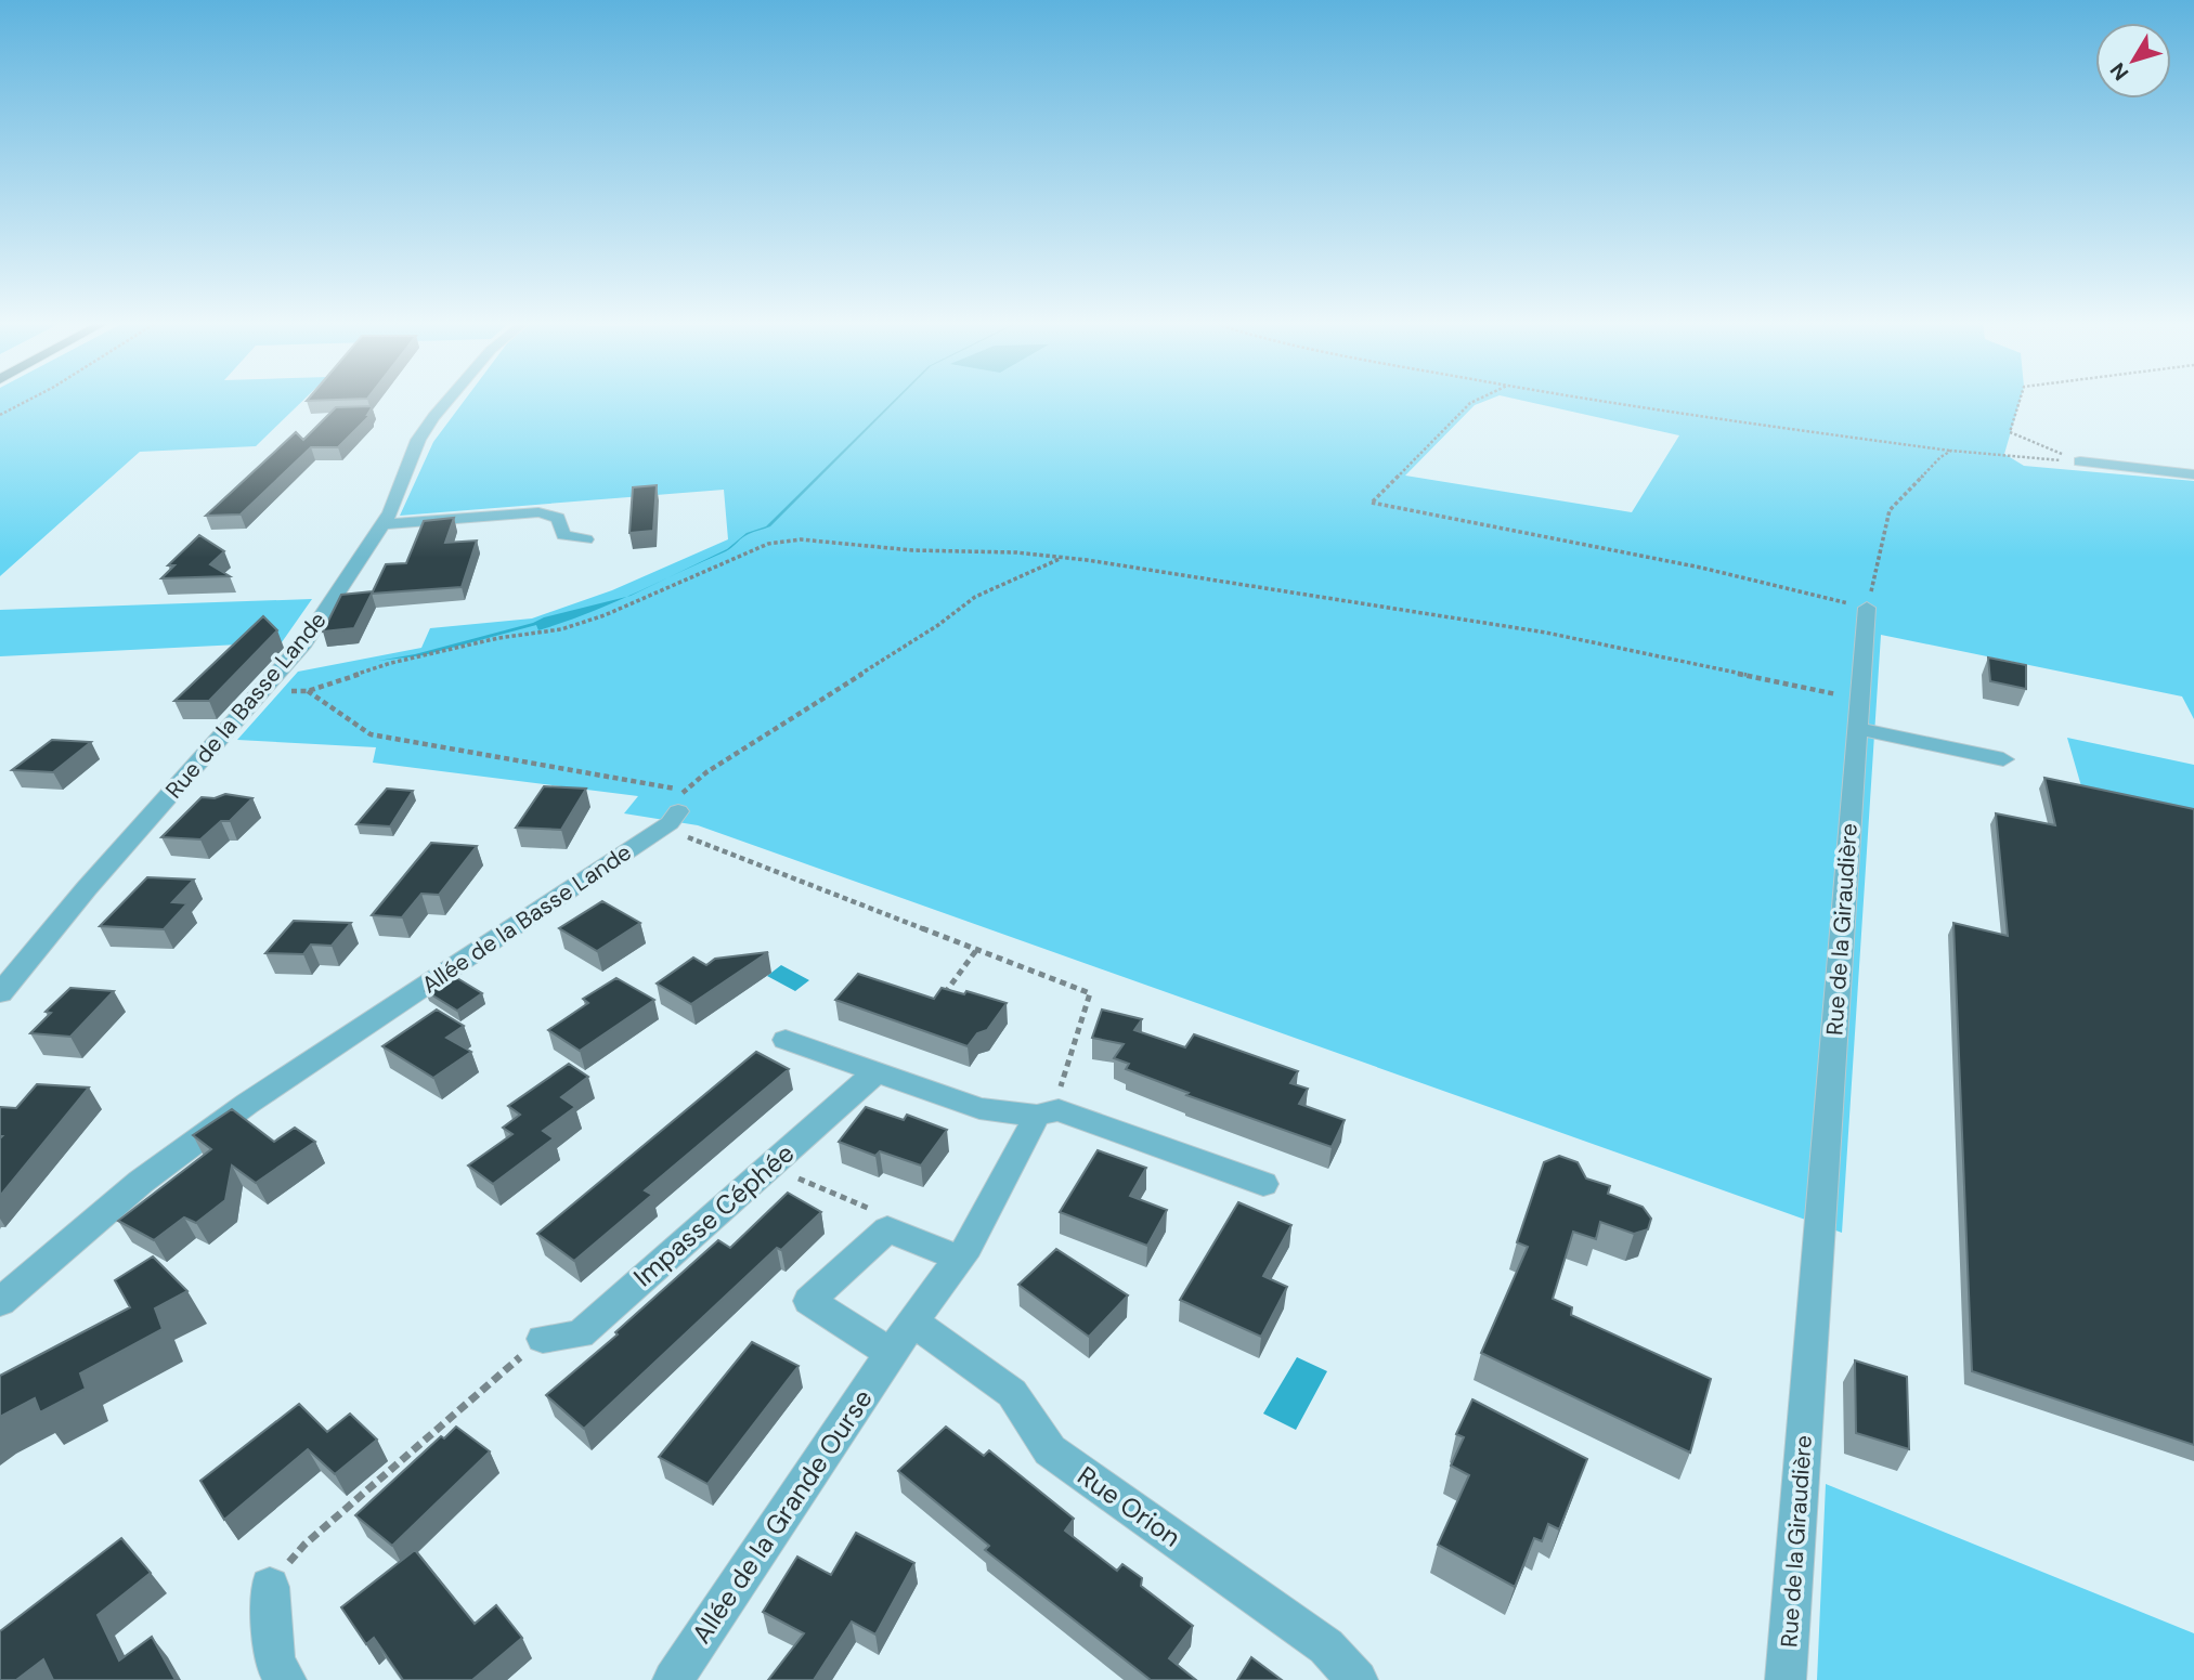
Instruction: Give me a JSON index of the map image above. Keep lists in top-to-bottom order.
{
  "streets": {
    "street": [
      "Rue de la Basse Lande",
      "Allée de la Basse Lande",
      "Rue de la Giraudière",
      "Impasse Céphée",
      "Rue Orion",
      "Allée de la Grande Ourse"
    ]
  },
  "crossings": [
    ["Rue Orion", "Allée de la Grande Ourse"]
  ],
  "north": "bottom left"
}
